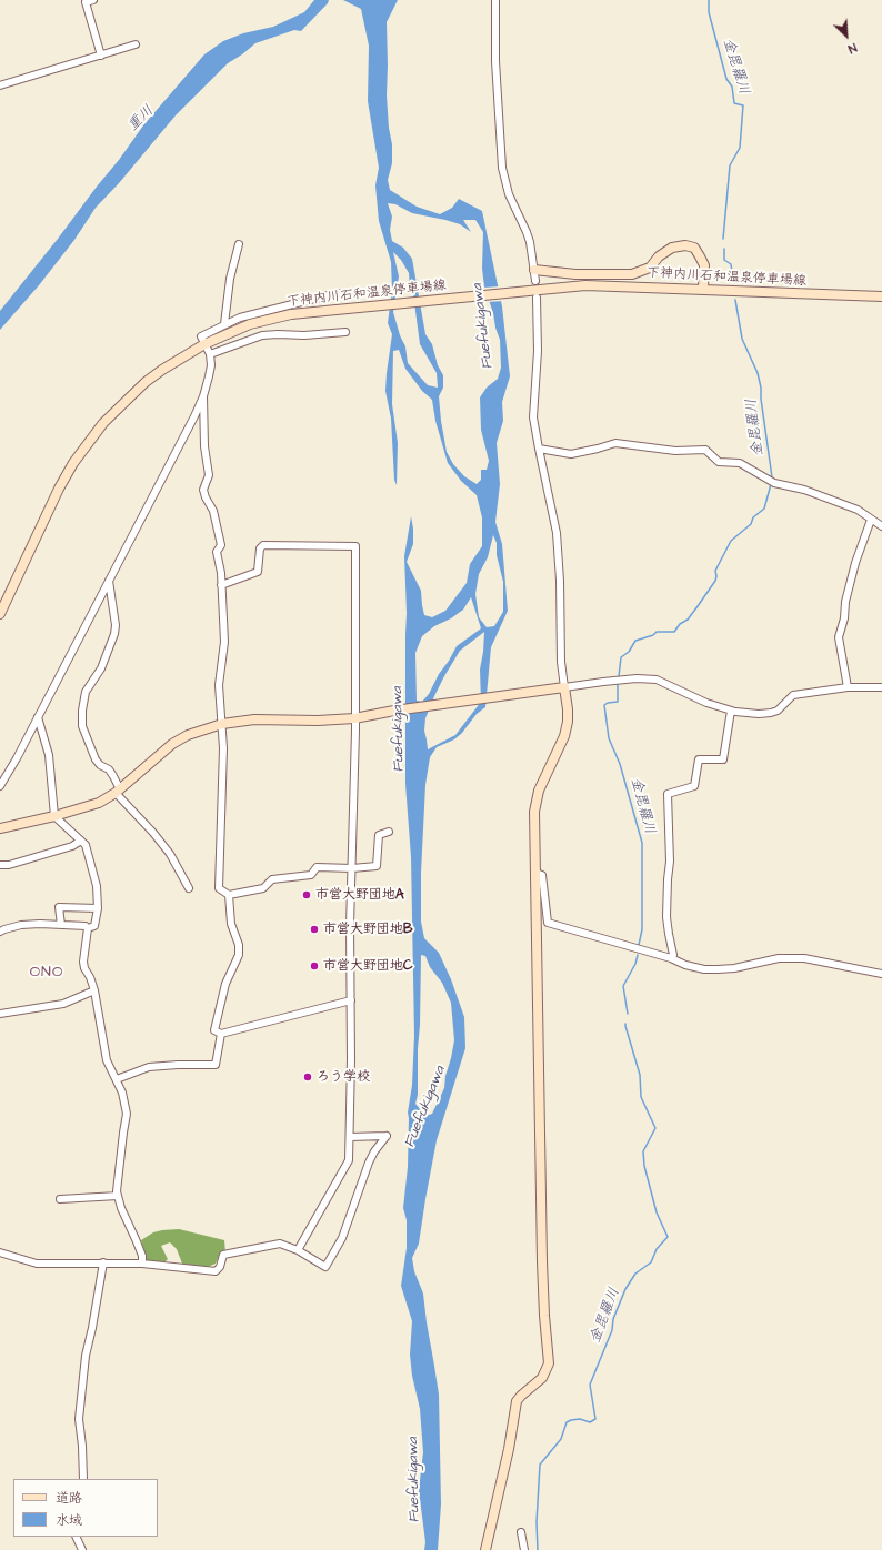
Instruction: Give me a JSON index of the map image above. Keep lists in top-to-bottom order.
{
  "streets": {
    "street": ["下神内川石和温泉停車場線"]
  },
  "districts": ["ONO"],
  "water": ["金毘羅川", "重川", "Fuefukigawa"],
  "places": [
    "市営大野団地A",
    "市営大野団地B",
    "市営大野団地C",
    "ろう学校"
  ],
  "legend": ["道路", "水域"],
  "north": "bottom right"
}
